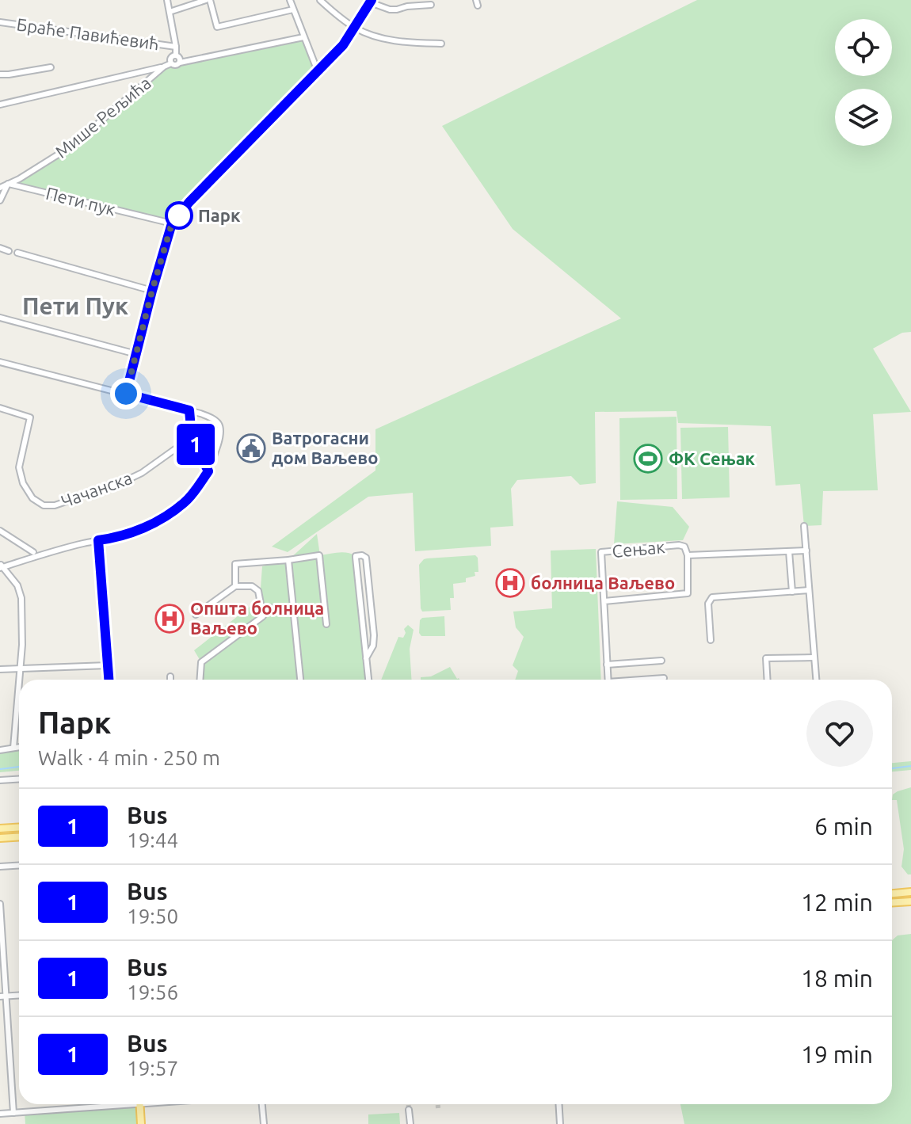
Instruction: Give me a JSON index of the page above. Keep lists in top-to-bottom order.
{
  "streets": {
    "street": [
      "Браће Павићевић",
      "Мише Рељића",
      "Пети пук",
      "Чачанска",
      "Сењак"
    ]
  },
  "crossings": [
    ["Мише Рељића", "Пети пук"]
  ],
  "districts": ["Пети Пук"],
  "places": {
    "other": ["Парк"],
    "public building": ["Ватрогасни дом Ваљево"],
    "sports": ["ФК Сењак"],
    "hospital": ["болница Ваљево", "Општа болница Ваљево"]
  },
  "lines": ["bus line 1"],
  "page": {
    "on_map": "1",
    "heading": ["Парк", "Walk · 4 min · 250 m"],
    "list": [
      {
        "mark": "1",
        "name": "Bus",
        "note": "19:44",
        "value": "6 min"
      },
      {
        "mark": "1",
        "name": "Bus",
        "note": "19:50",
        "value": "12 min"
      },
      {
        "mark": "1",
        "name": "Bus",
        "note": "19:56",
        "value": "18 min"
      },
      {
        "mark": "1",
        "name": "Bus",
        "note": "19:57",
        "value": "19 min"
      }
    ]
  }
}
